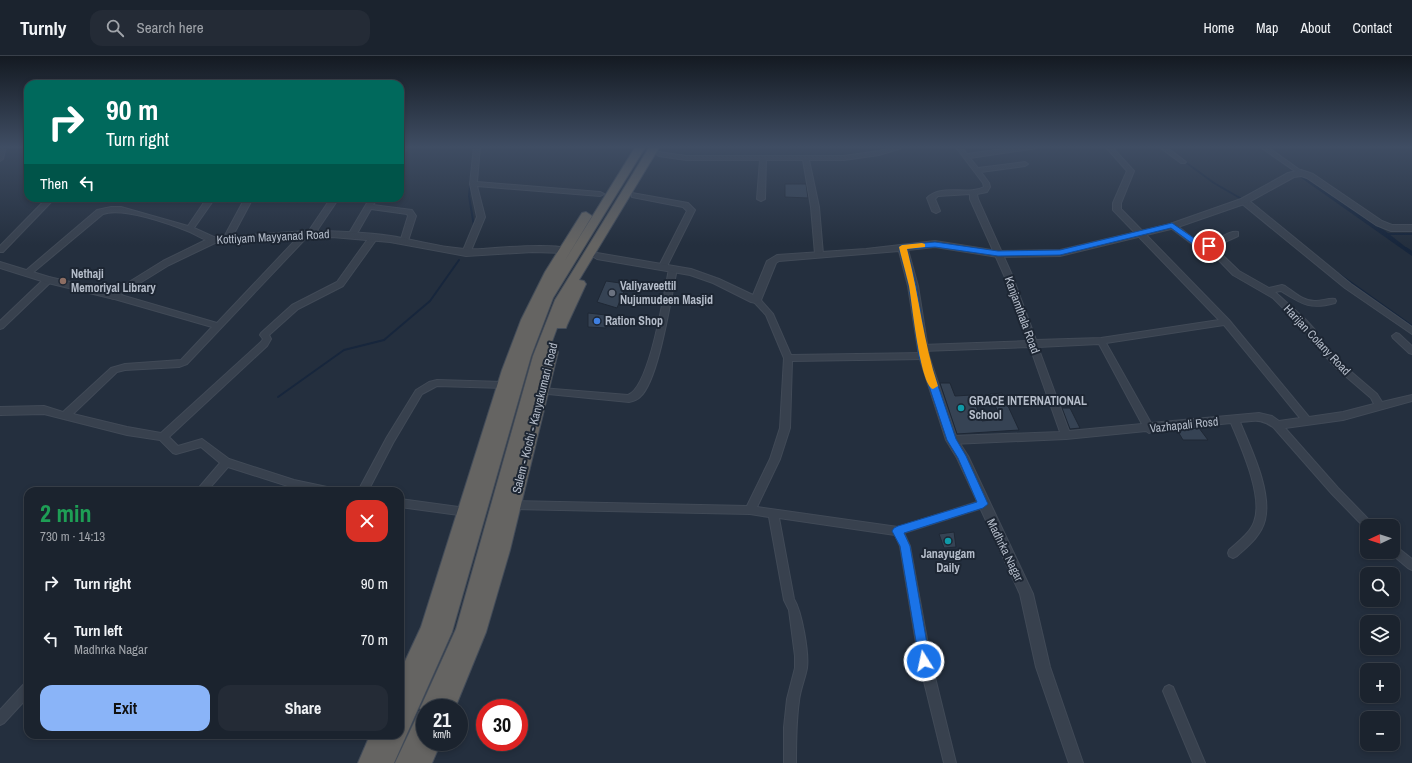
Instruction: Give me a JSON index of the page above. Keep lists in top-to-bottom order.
{
  "streets": {
    "highway": ["Salem - Kochi - Kanyakumari Road"],
    "street": [
      "Kottiyam Mayyanad Road",
      "Kanjamthala Road",
      "Harijan Colany Road",
      "Vazhapali Rosd",
      "Madhrka Nagar"
    ]
  },
  "crossings": [
    ["Kanjamthala Road", "Vazhapali Rosd"],
    ["Vazhapali Rosd", "Madhrka Nagar"]
  ],
  "places": [
    "Nethaji Memoriyal Library",
    "Valiyaveettil Nujumudeen Masjid",
    "Ration Shop",
    "GRACE INTERNATIONAL School",
    "Janayugam Daily"
  ],
  "north": "left",
  "page": {
    "header": "Turnly",
    "search": "Search here",
    "nav": [
      "Home",
      "Map",
      "About",
      "Contact"
    ],
    "turn": ["90 m", "Turn right"],
    "then": "Then",
    "heading": ["2 min", "730 m · 14:13"],
    "map_buttons": ["+", "−"],
    "list": [
      {
        "name": "Turn right",
        "value": "90 m"
      },
      {
        "name": "Turn left",
        "note": "Madhrka Nagar",
        "value": "70 m"
      }
    ],
    "buttons": ["Exit", "Share"],
    "speed": "21 km/h",
    "limit": "30"
  }
}
